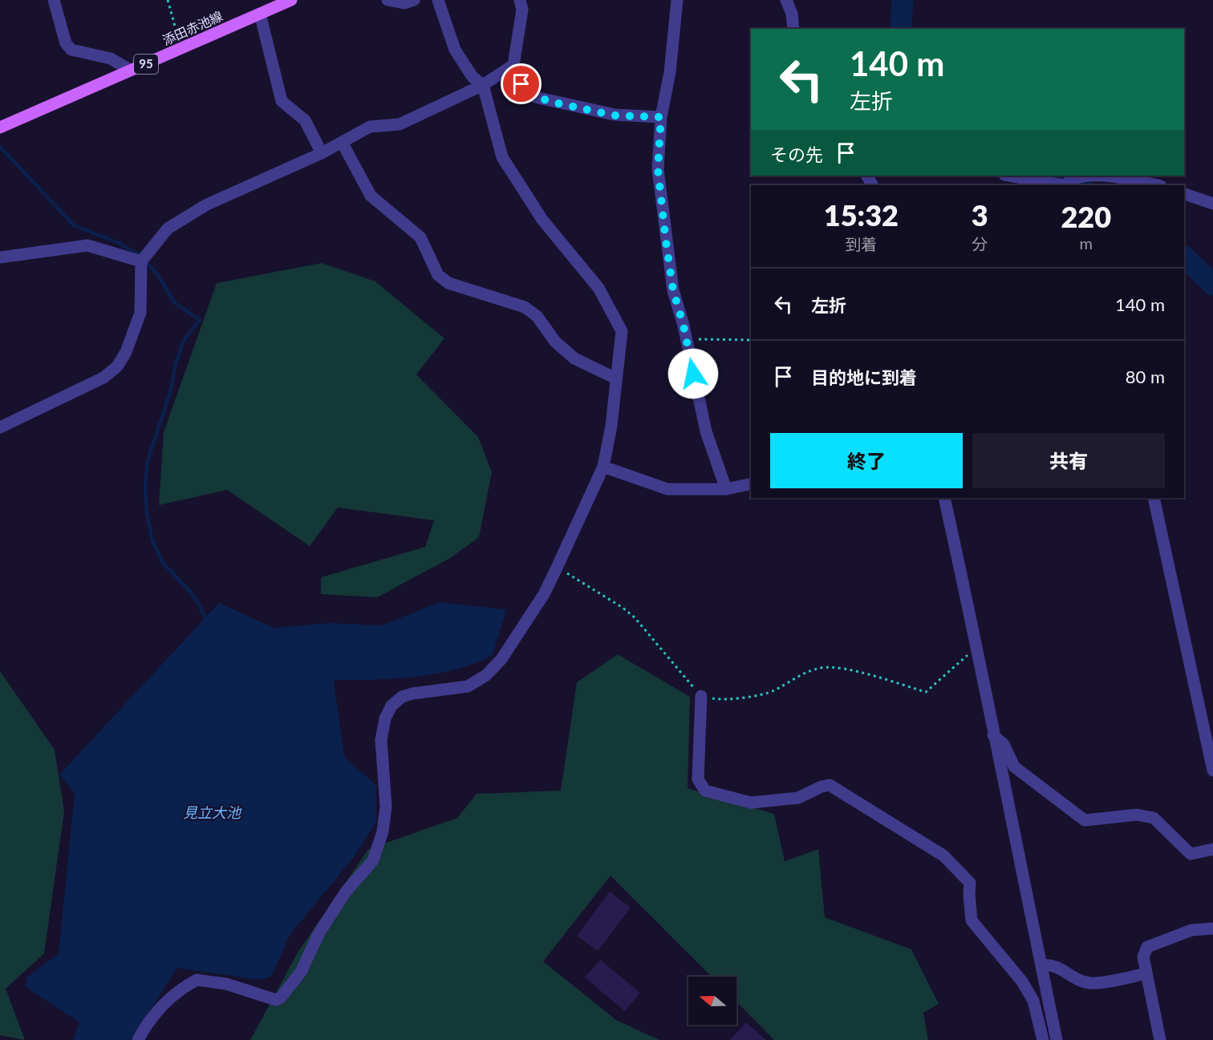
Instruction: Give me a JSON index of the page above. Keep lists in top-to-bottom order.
{
  "streets": {
    "main road": ["添田赤池線", "95"]
  },
  "water": ["見立大池"],
  "north": "left",
  "page": {
    "turn": ["140 m", "左折"],
    "then": "その先",
    "eta": [
      "15:32",
      "到着",
      "3",
      "分",
      "220",
      "m"
    ],
    "list": [
      {
        "name": "左折",
        "value": "140 m"
      },
      {
        "name": "目的地に到着",
        "value": "80 m"
      }
    ],
    "buttons": ["終了", "共有"]
  }
}
